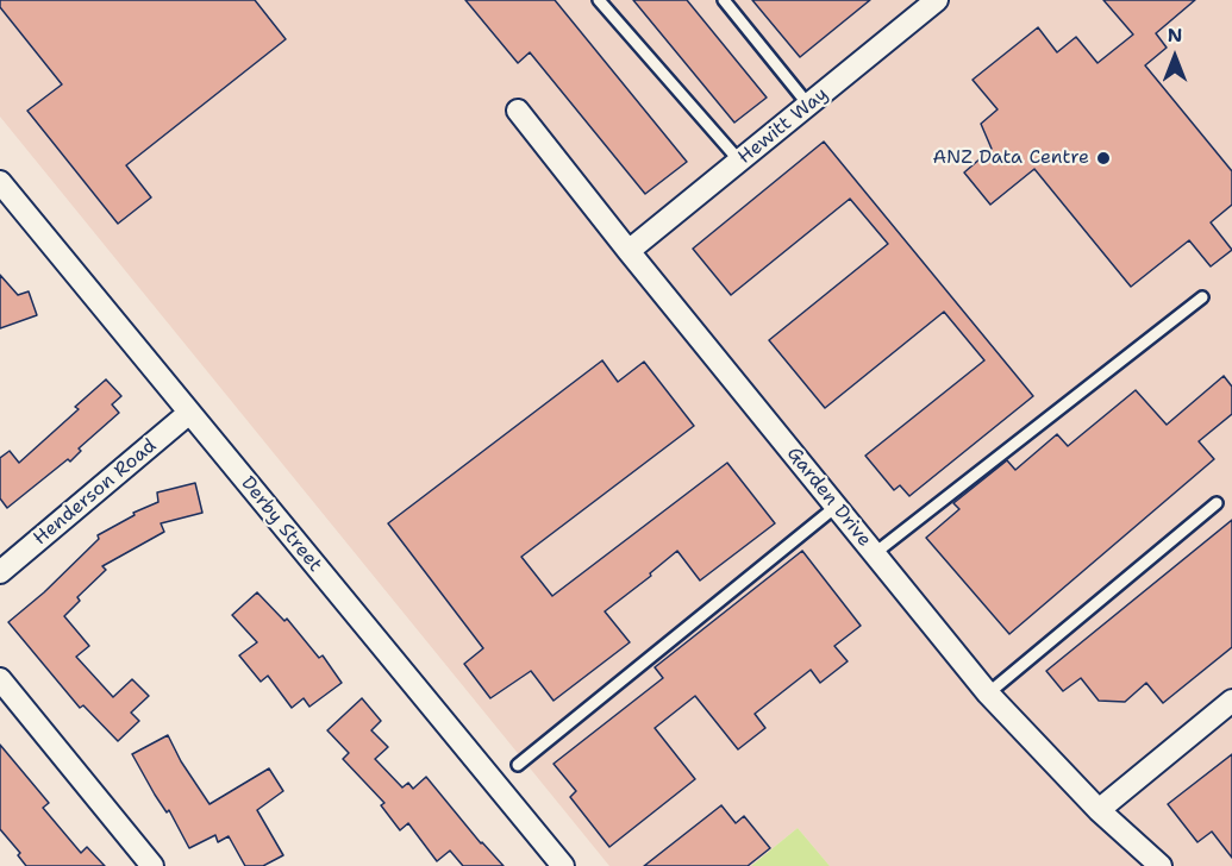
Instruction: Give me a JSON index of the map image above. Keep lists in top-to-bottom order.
{
  "streets": {
    "street": [
      "Hewitt Way",
      "Henderson Road",
      "Garden Drive",
      "Derby Street"
    ]
  },
  "crossings": [
    ["Hewitt Way", "Garden Drive"],
    ["Henderson Road", "Derby Street"]
  ],
  "places": ["ANZ Data Centre"],
  "north": "top"
}
